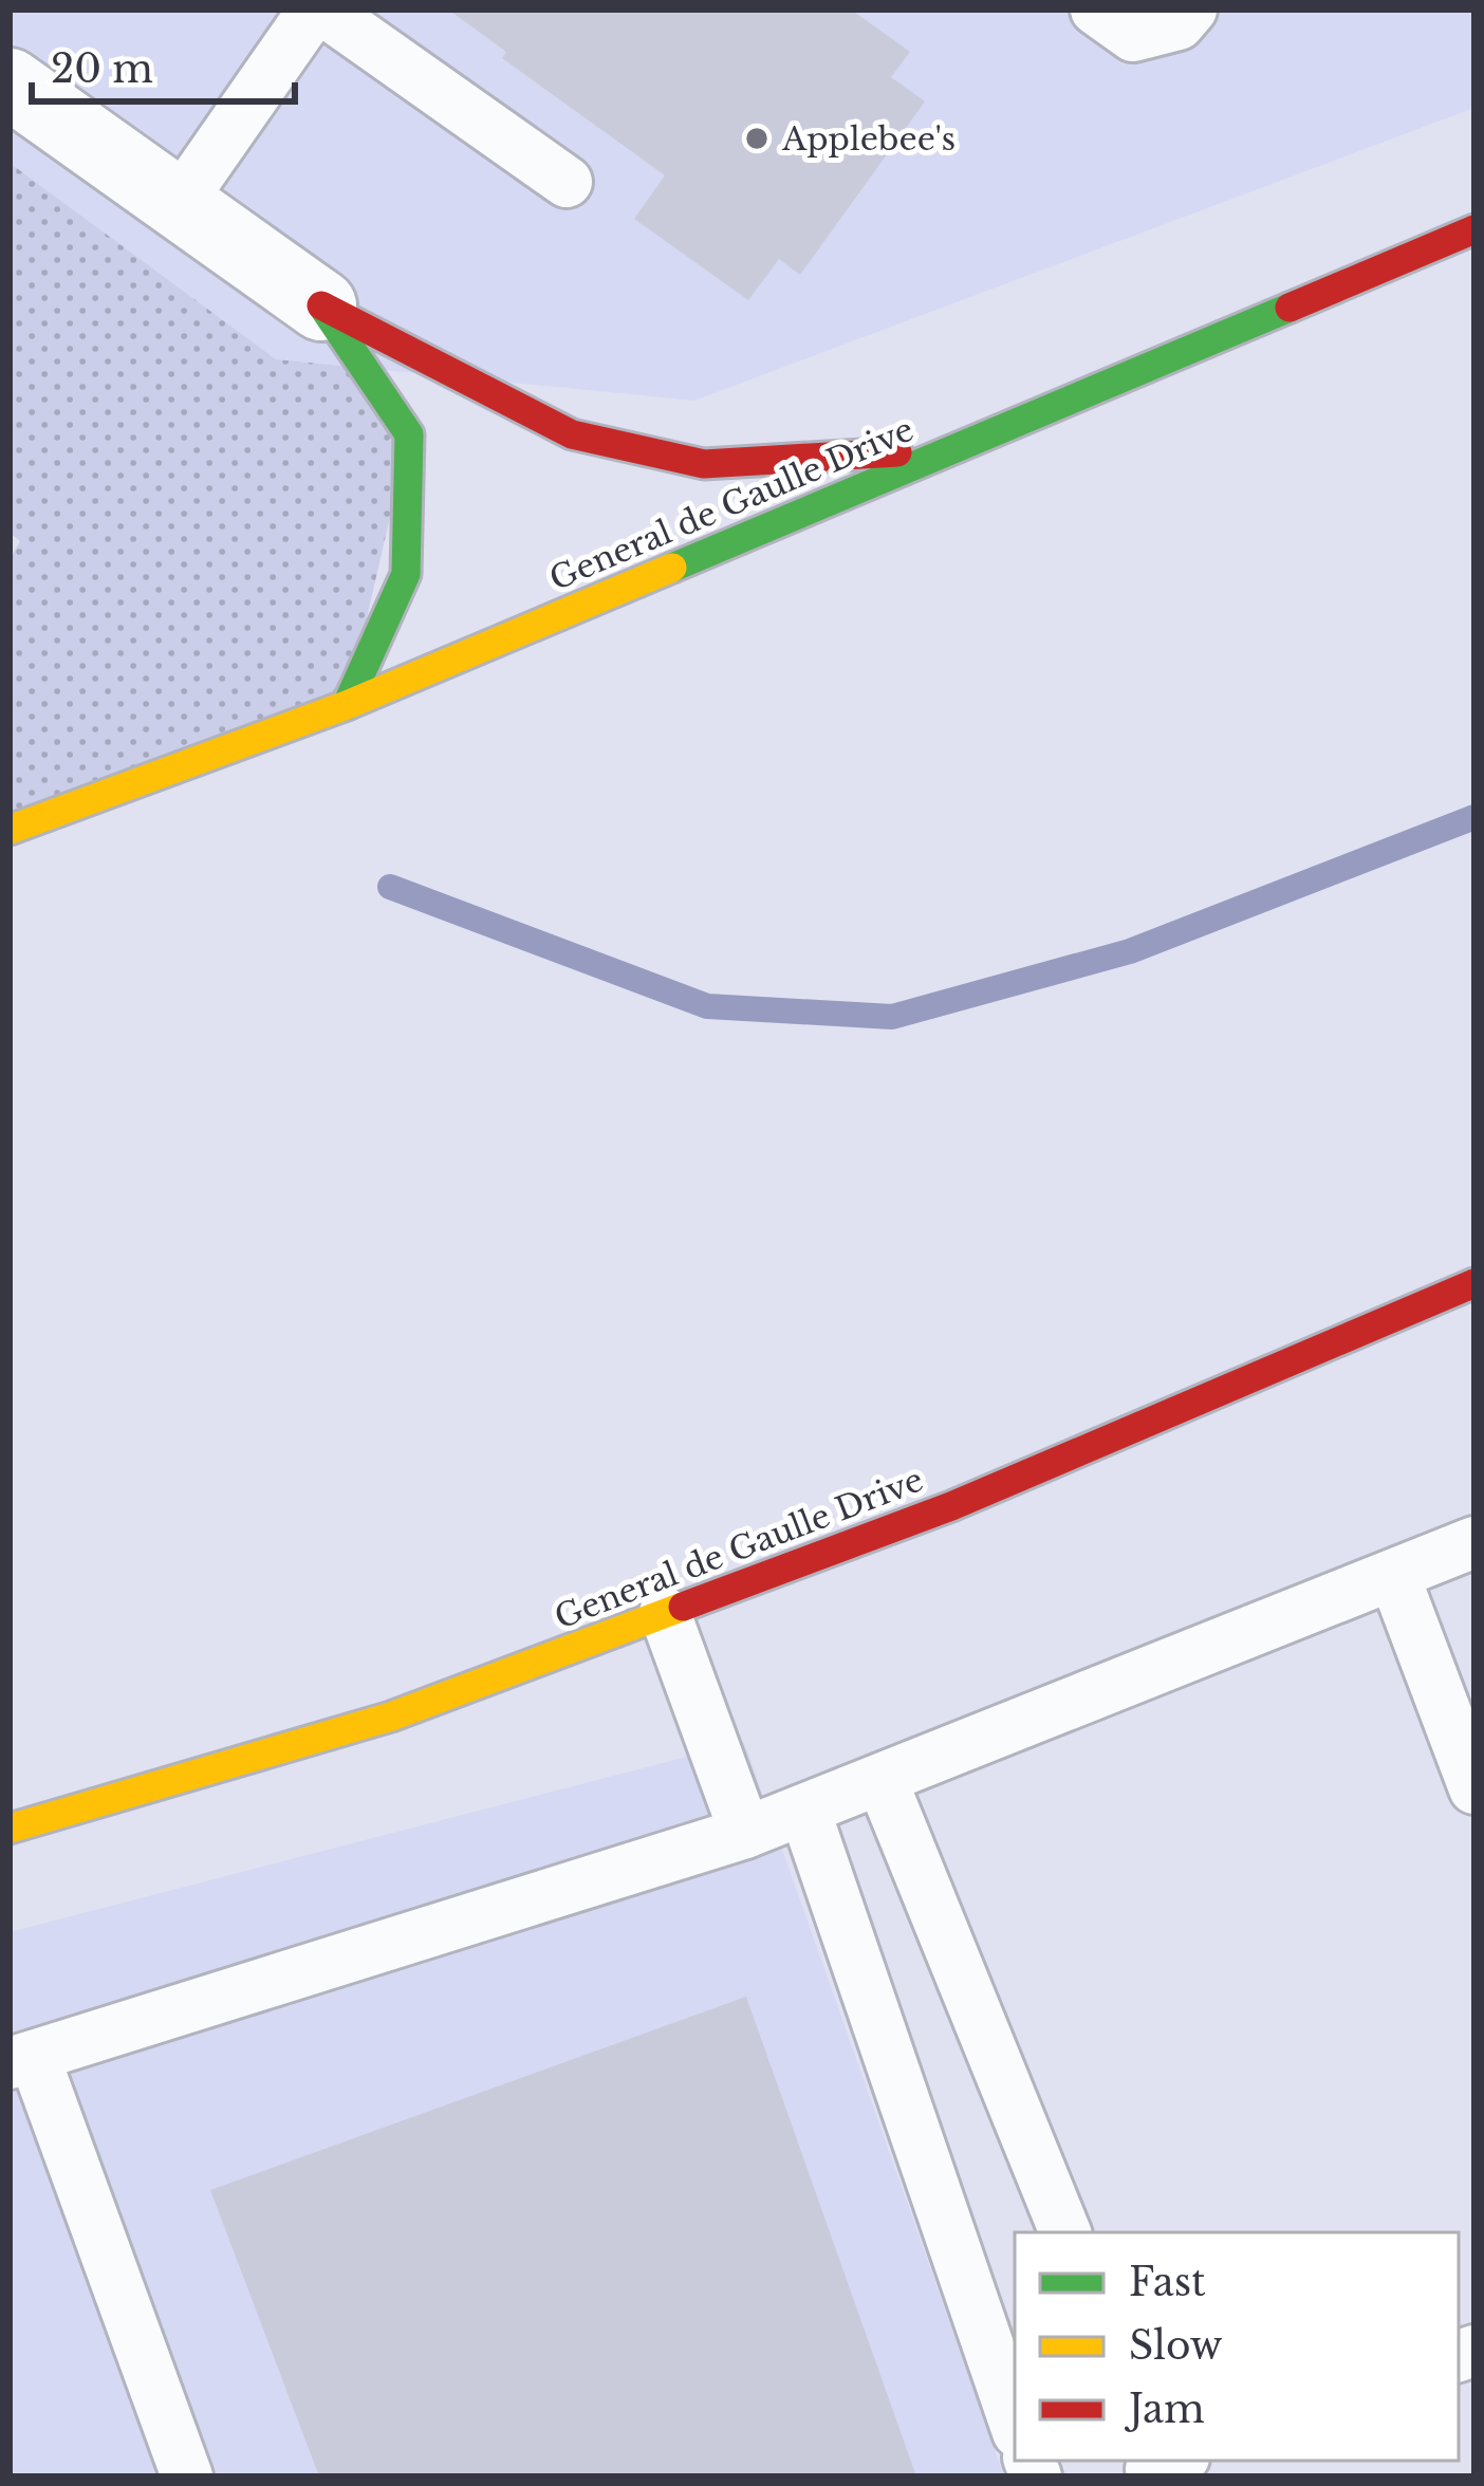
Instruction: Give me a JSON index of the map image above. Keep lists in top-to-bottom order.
{
  "streets": {
    "main road": ["General de Gaulle Drive"]
  },
  "places": ["Applebee's"],
  "legend": ["Fast", "Slow", "Jam"],
  "scale_bar": "20 m"
}
